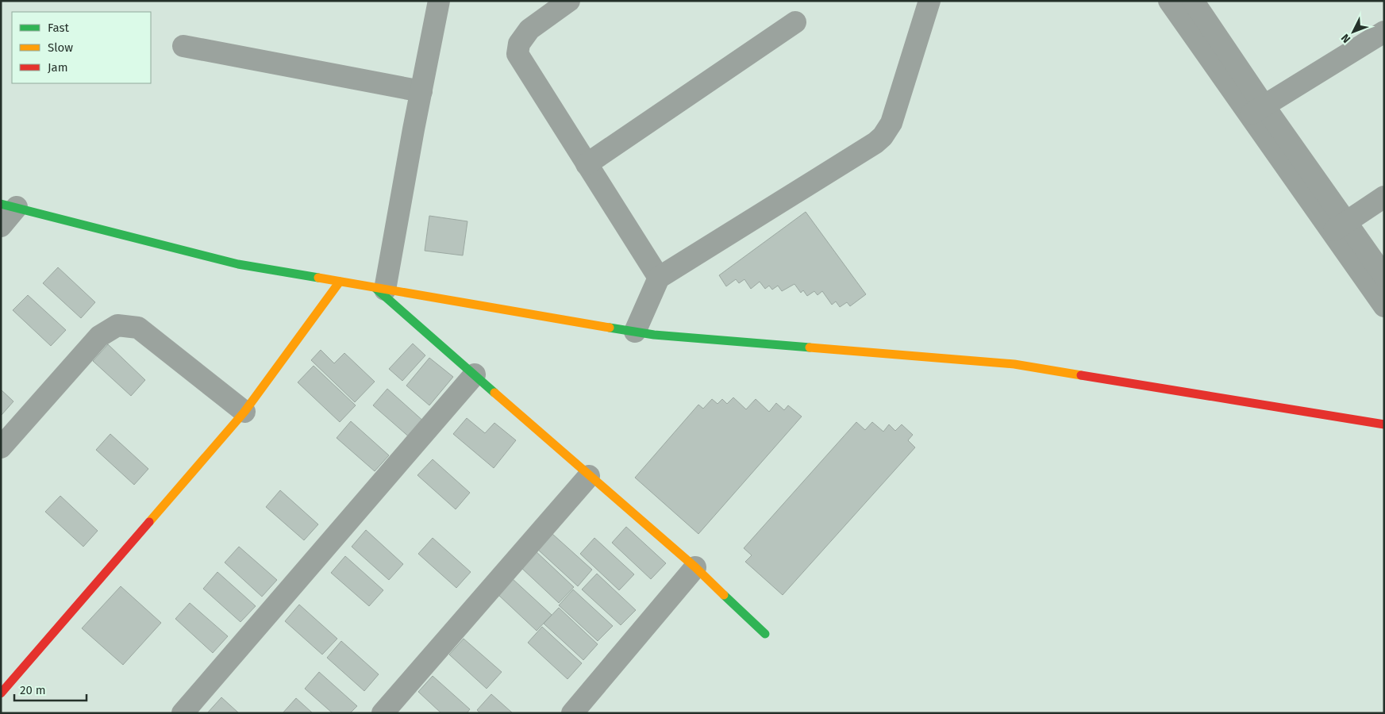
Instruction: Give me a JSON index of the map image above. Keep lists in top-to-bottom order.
{
  "legend": ["Fast", "Slow", "Jam"],
  "scale_bar": "20 m",
  "north": "bottom left"
}
